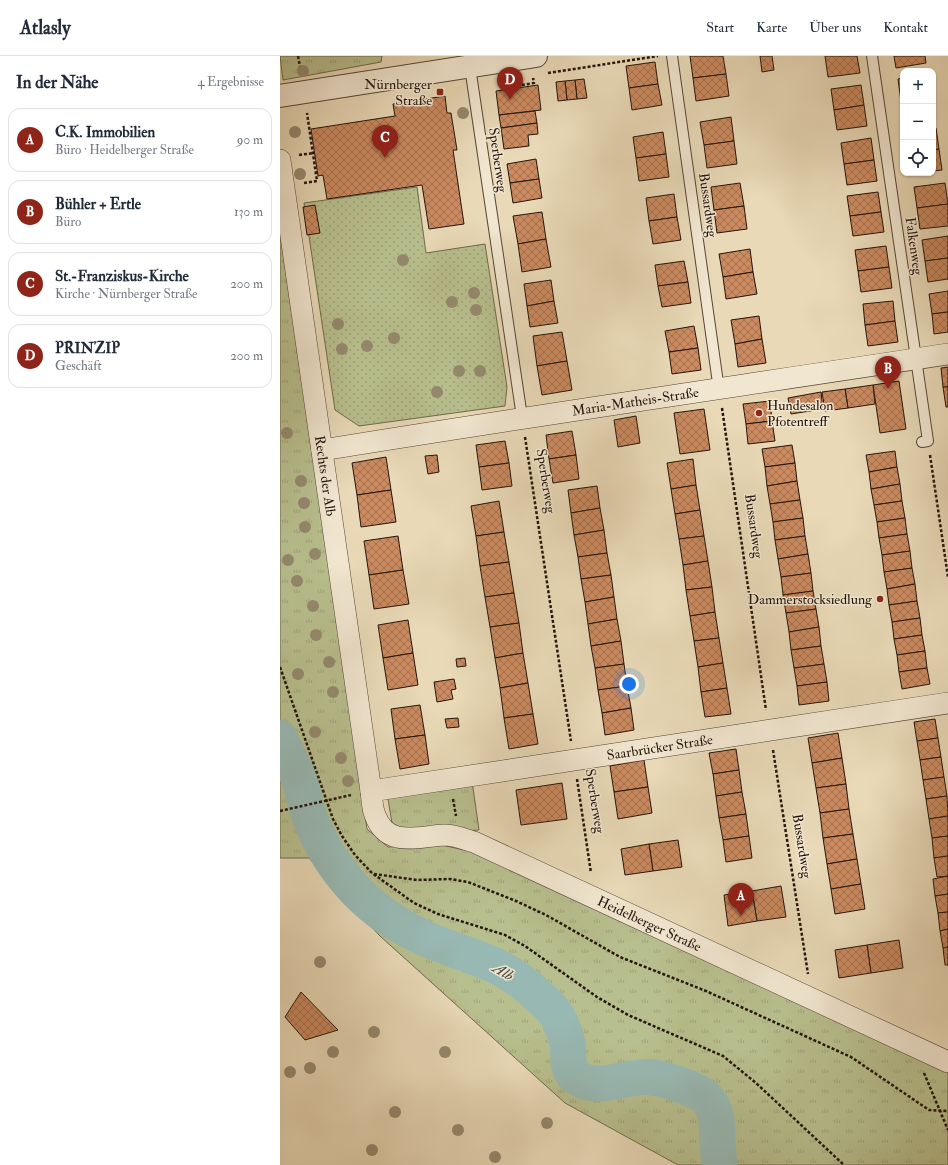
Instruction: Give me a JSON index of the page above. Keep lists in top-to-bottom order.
{
  "streets": {
    "street": [
      "Maria-Matheis-Straße",
      "Rechts der Alb",
      "Saarbrücker Straße",
      "Heidelberger Straße"
    ],
    "lane": ["Sperberweg", "Bussardweg", "Falkenweg"]
  },
  "crossings": [
    ["Sperberweg", "Maria-Matheis-Straße"],
    ["Sperberweg", "Saarbrücker Straße"],
    ["Sperberweg", "Heidelberger Straße"],
    ["Bussardweg", "Maria-Matheis-Straße"],
    ["Bussardweg", "Saarbrücker Straße"],
    ["Bussardweg", "Heidelberger Straße"],
    ["Falkenweg", "Maria-Matheis-Straße"],
    ["Maria-Matheis-Straße", "Rechts der Alb"],
    ["Rechts der Alb", "Saarbrücker Straße"],
    ["Rechts der Alb", "Heidelberger Straße"],
    ["Saarbrücker Straße", "Heidelberger Straße"]
  ],
  "water": ["Alb"],
  "places": {
    "transit": ["Nürnberger Straße"],
    "other": ["Hundesalon Pfotentreff", "Dammerstocksiedlung"]
  },
  "page": {
    "header": "Atlasly",
    "nav": [
      "Start",
      "Karte",
      "Über uns",
      "Kontakt"
    ],
    "heading": ["In der Nähe", "4 Ergebnisse"],
    "pins": [
      "D",
      "C",
      "B",
      "A"
    ],
    "map_buttons": ["+", "−"],
    "list": [
      {
        "mark": "A",
        "name": "C.K. Immobilien",
        "note": "Büro · Heidelberger Straße",
        "value": "90 m"
      },
      {
        "mark": "B",
        "name": "Bühler + Ertle",
        "note": "Büro",
        "value": "130 m"
      },
      {
        "mark": "C",
        "name": "St.-Franziskus-Kirche",
        "note": "Kirche · Nürnberger Straße",
        "value": "200 m"
      },
      {
        "mark": "D",
        "name": "PRINZIP",
        "note": "Geschäft",
        "value": "200 m"
      }
    ]
  }
}
